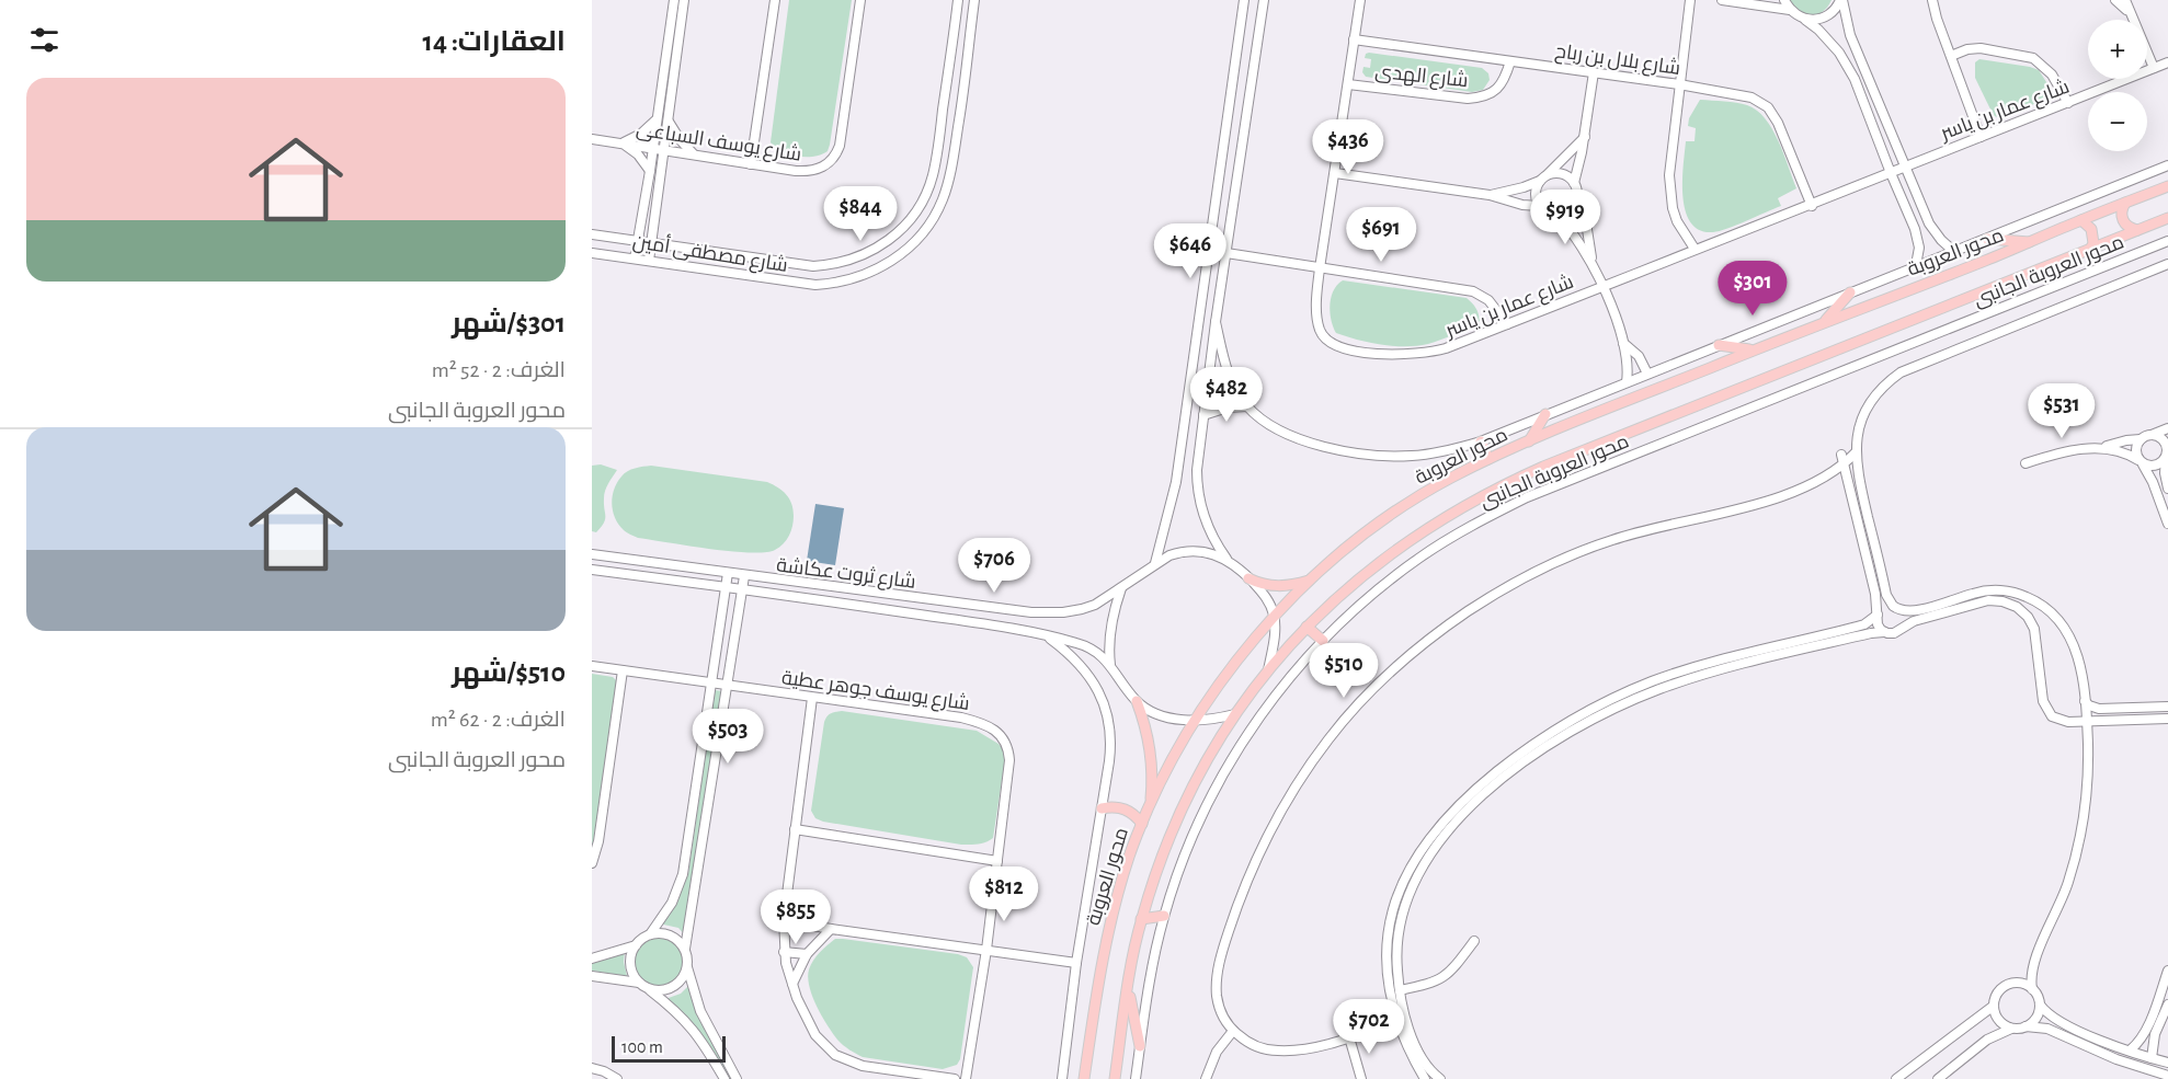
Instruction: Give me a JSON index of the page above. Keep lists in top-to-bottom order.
{
  "streets": {
    "main road": ["محور العروبة"],
    "street": [
      "شارع بلال بن رباح",
      "شارع الهدى",
      "شارع عمار بن ياسر",
      "شارع يوسف السباعى",
      "شارع مصطفى أمين",
      "محور العروبة الجانبى",
      "شارع ثروت عكاشة",
      "شارع يوسف جوهر عطية"
    ]
  },
  "crossings": [
    ["شارع بلال بن رباح", "شارع الهدى"],
    ["شارع بلال بن رباح", "شارع عمار بن ياسر"],
    ["شارع الهدى", "شارع عمار بن ياسر"],
    ["محور العروبة", "شارع ثروت عكاشة"]
  ],
  "scale_bar": "100 m",
  "page": {
    "heading": "العقارات: 14",
    "map_buttons": ["+", "−"],
    "list": [
      {
        "name": "$301/شهر",
        "note": "الغرف: 2 · 52 m² · محور العروبة الجانبى"
      },
      {
        "name": "$510/شهر",
        "note": "الغرف: 2 · 62 m² · محور العروبة الجانبى"
      }
    ],
    "price": [
      "$436",
      "$844",
      "$919",
      "$691",
      "$646",
      "$301",
      "$482",
      "$531",
      "$706",
      "$510",
      "$503",
      "$812",
      "$855",
      "$702"
    ],
    "scale": "100 m"
  }
}
